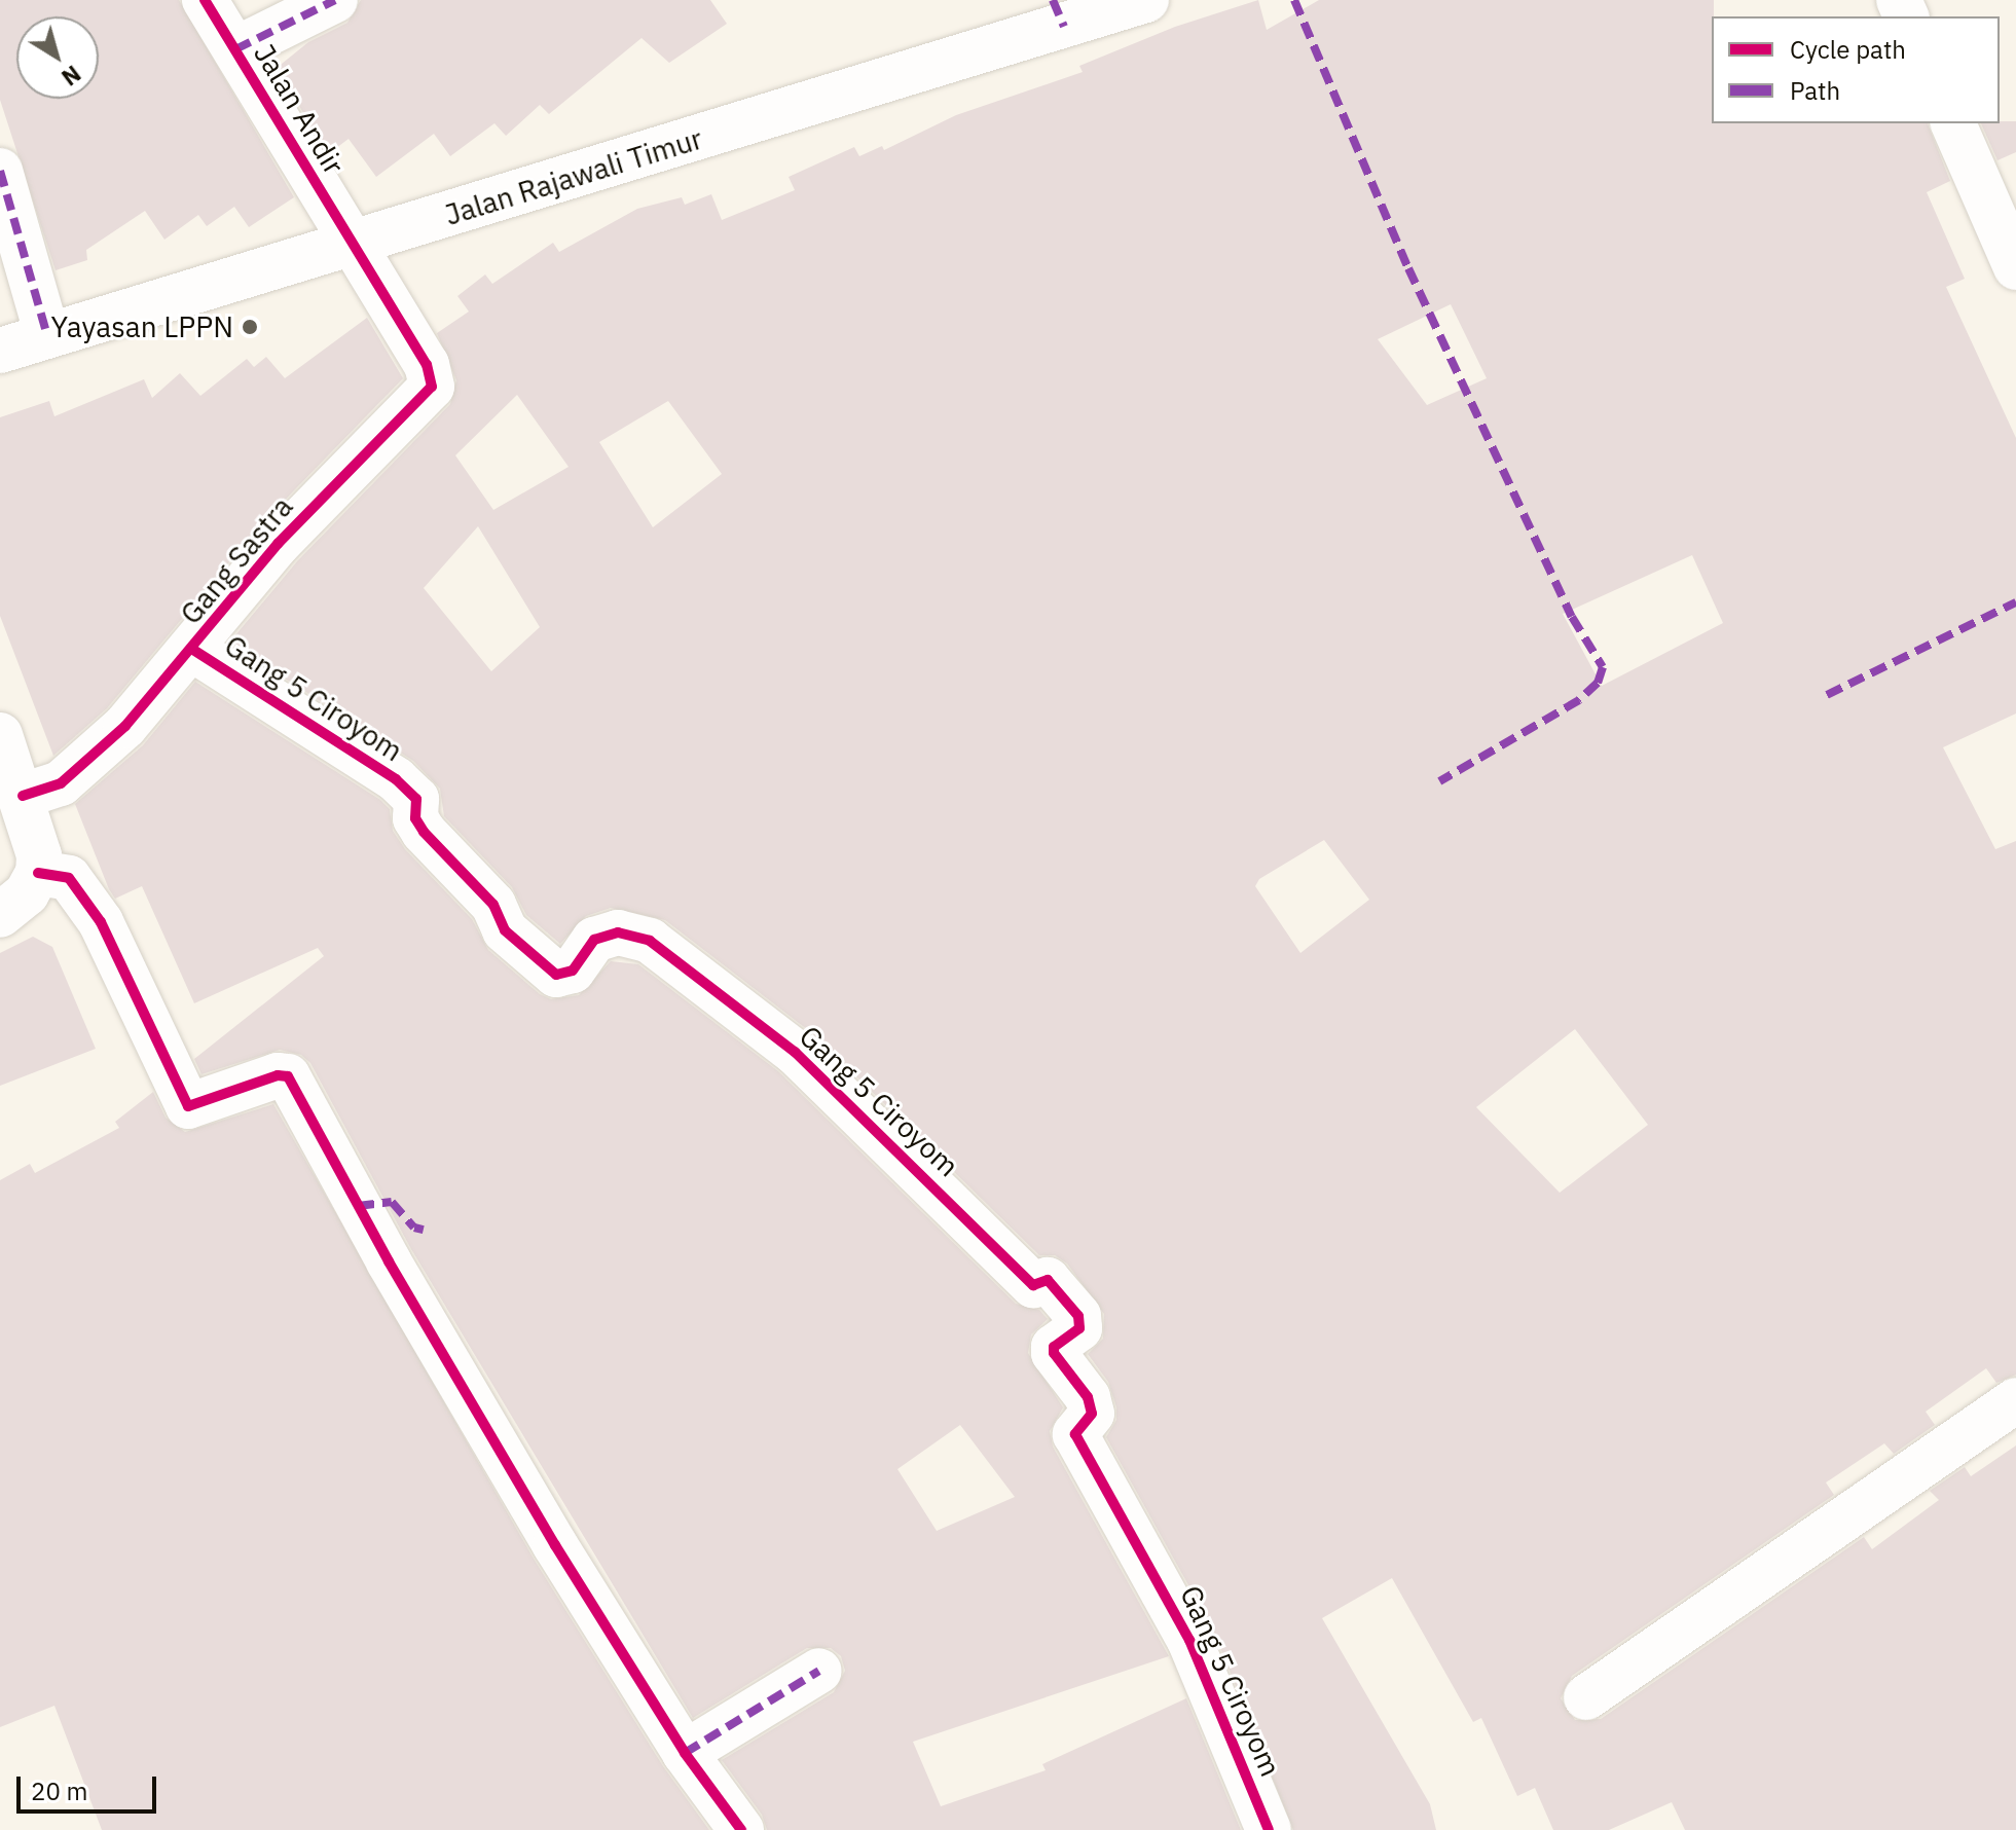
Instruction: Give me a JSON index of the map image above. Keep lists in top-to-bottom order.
{
  "streets": {
    "street": [
      "Jalan Andir",
      "Jalan Rajawali Timur",
      "Gang Sastra",
      "Gang 5 Ciroyom"
    ]
  },
  "crossings": [
    ["Jalan Andir", "Jalan Rajawali Timur"],
    ["Jalan Andir", "Gang Sastra"],
    ["Jalan Rajawali Timur", "Gang Sastra"],
    ["Gang Sastra", "Gang 5 Ciroyom"]
  ],
  "places": ["Yayasan LPPN"],
  "legend": ["Cycle path", "Path"],
  "scale_bar": "20 m",
  "north": "bottom right"
}
